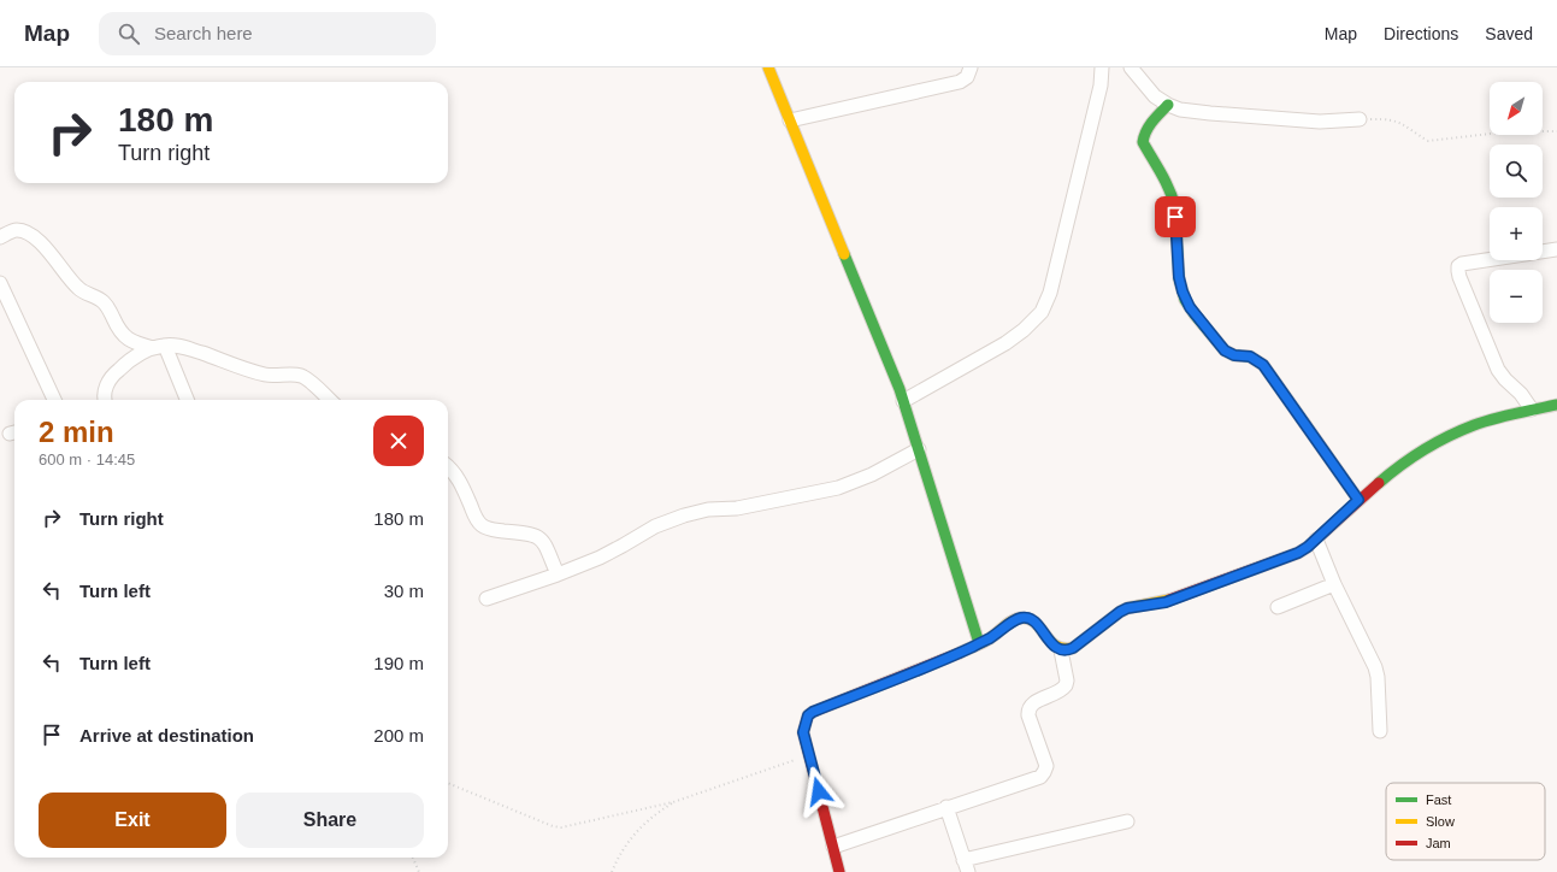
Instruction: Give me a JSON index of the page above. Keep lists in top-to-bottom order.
{
  "legend": ["Fast", "Slow", "Jam"],
  "north": "bottom left",
  "page": {
    "header": "Map",
    "search": "Search here",
    "nav": ["Map", "Directions", "Saved"],
    "map_buttons": ["+", "−"],
    "turn": ["180 m", "Turn right"],
    "heading": ["2 min", "600 m · 14:45"],
    "list": [
      {
        "name": "Turn right",
        "value": "180 m"
      },
      {
        "name": "Turn left",
        "value": "30 m"
      },
      {
        "name": "Turn left",
        "value": "190 m"
      },
      {
        "name": "Arrive at destination",
        "value": "200 m"
      }
    ],
    "buttons": ["Exit", "Share"]
  }
}
